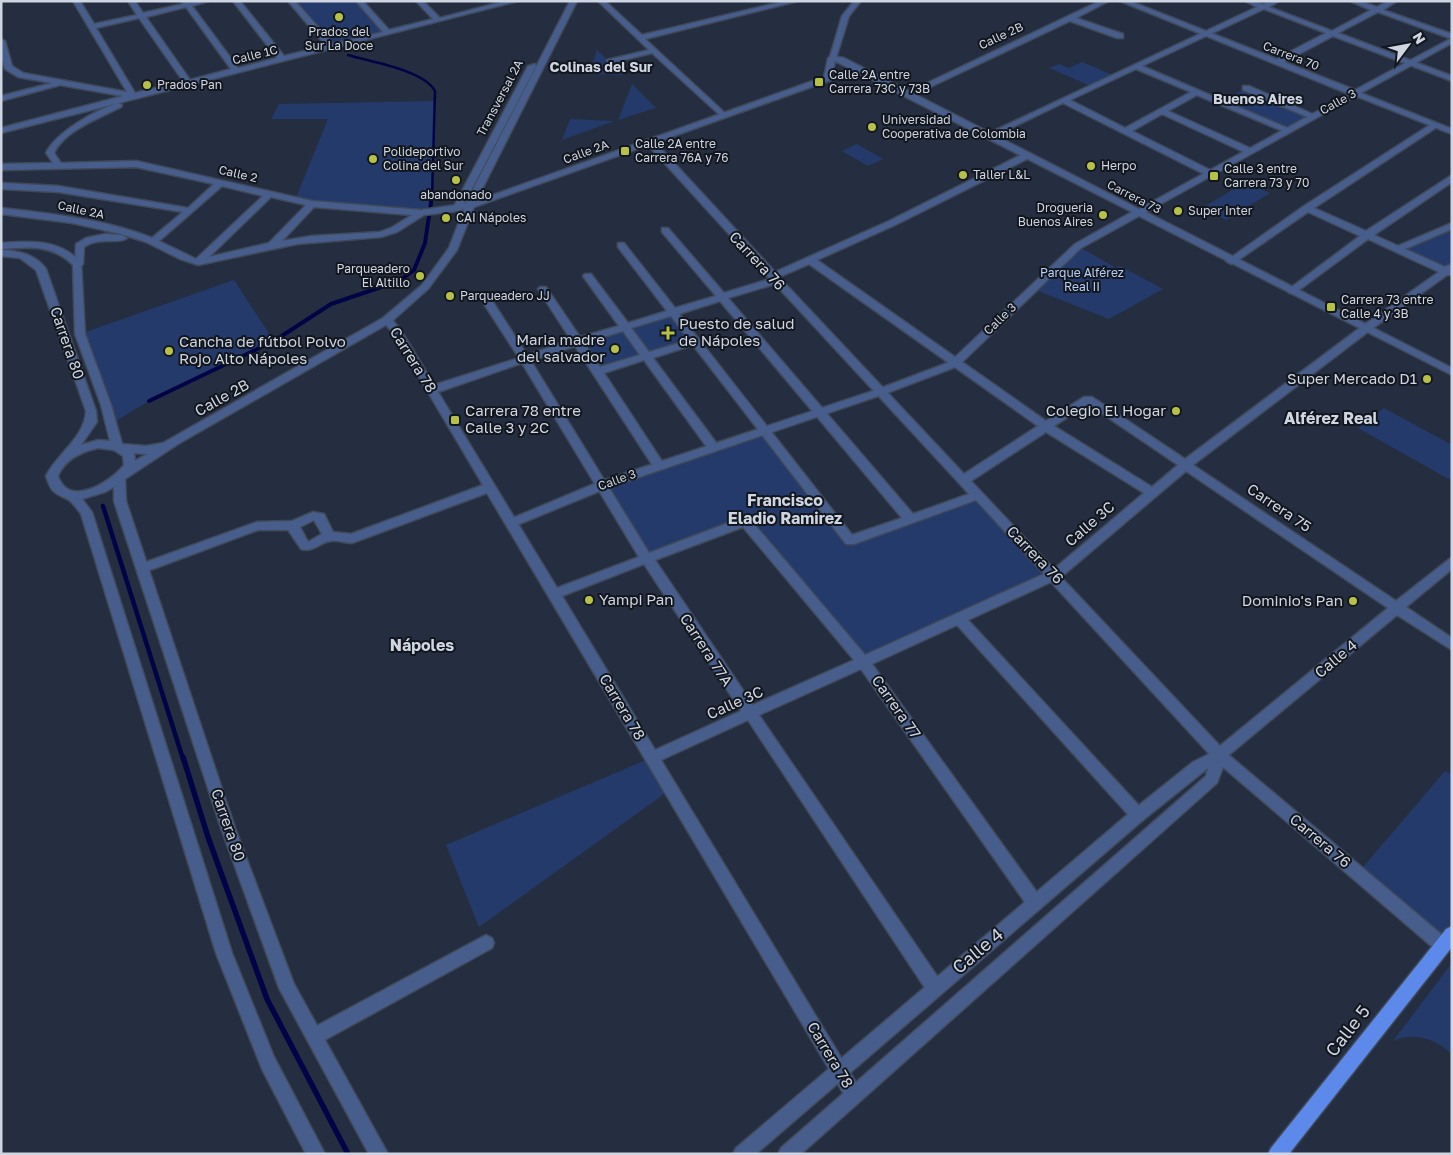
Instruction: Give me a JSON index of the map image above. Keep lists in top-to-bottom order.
{
  "streets": {
    "main road": ["Calle 5"],
    "street": [
      "Calle 2B",
      "Calle 1C",
      "Carrera 70",
      "Transversal 2A",
      "Calle 3",
      "Calle 2A",
      "Calle 2",
      "Carrera 73",
      "Carrera 76",
      "Carrera 80",
      "Carrera 78",
      "Carrera 75",
      "Calle 3C",
      "Carrera 77A",
      "Calle 4",
      "Carrera 77"
    ]
  },
  "crossings": [
    ["Calle 2B", "Carrera 73"],
    ["Calle 2B", "Carrera 80"],
    ["Calle 2B", "Carrera 78"],
    ["Carrera 70", "Calle 3"],
    ["Transversal 2A", "Calle 2A"],
    ["Transversal 2A", "Calle 2"],
    ["Calle 3", "Carrera 73"],
    ["Calle 3", "Carrera 76"],
    ["Calle 3", "Carrera 78"],
    ["Calle 3", "Carrera 77A"],
    ["Calle 2A", "Calle 2"],
    ["Calle 2A", "Carrera 73"],
    ["Calle 2A", "Carrera 76"],
    ["Calle 2A", "Carrera 80"],
    ["Carrera 73", "Calle 3C"],
    ["Carrera 76", "Calle 3C"],
    ["Carrera 76", "Calle 4"],
    ["Carrera 76", "Calle 5"],
    ["Carrera 78", "Calle 3C"],
    ["Carrera 78", "Calle 4"],
    ["Carrera 75", "Calle 3C"],
    ["Carrera 75", "Calle 4"],
    ["Calle 3C", "Carrera 77A"],
    ["Calle 3C", "Carrera 77"],
    ["Carrera 77A", "Calle 4"],
    ["Carrera 77A", "Carrera 77"],
    ["Calle 4", "Carrera 77"]
  ],
  "districts": [
    "Colinas del Sur",
    "Buenos Aires",
    "Alférez Real",
    "Francisco Eladio Ramirez",
    "Nápoles"
  ],
  "parks": ["Parque Alférez Real II"],
  "places": {
    "other": [
      "Prados del Sur La Doce",
      "Prados Pan",
      "Universidad Cooperativa de Colombia",
      "Polideportivo Colina del Sur",
      "Herpo",
      "Taller L&L",
      "abandonado",
      "Super Inter",
      "Drogueria Buenos Aires",
      "CAI Nápoles",
      "Parqueadero El Altillo",
      "Parqueadero JJ",
      "Maria madre del salvador",
      "Cancha de fútbol Polvo Rojo Alto Nápoles",
      "Super Mercado D1",
      "Colegio El Hogar",
      "Yampi Pan",
      "Dominio's Pan"
    ],
    "transit": [
      "Calle 2A entre Carrera 73C y 73B",
      "Calle 2A entre Carrera 76A y 76",
      "Calle 3 entre Carrera 73 y 70",
      "Carrera 73 entre Calle 4 y 3B",
      "Carrera 78 entre Calle 3 y 2C"
    ],
    "health": ["Puesto de salud de Nápoles"]
  },
  "north": "top right"
}
